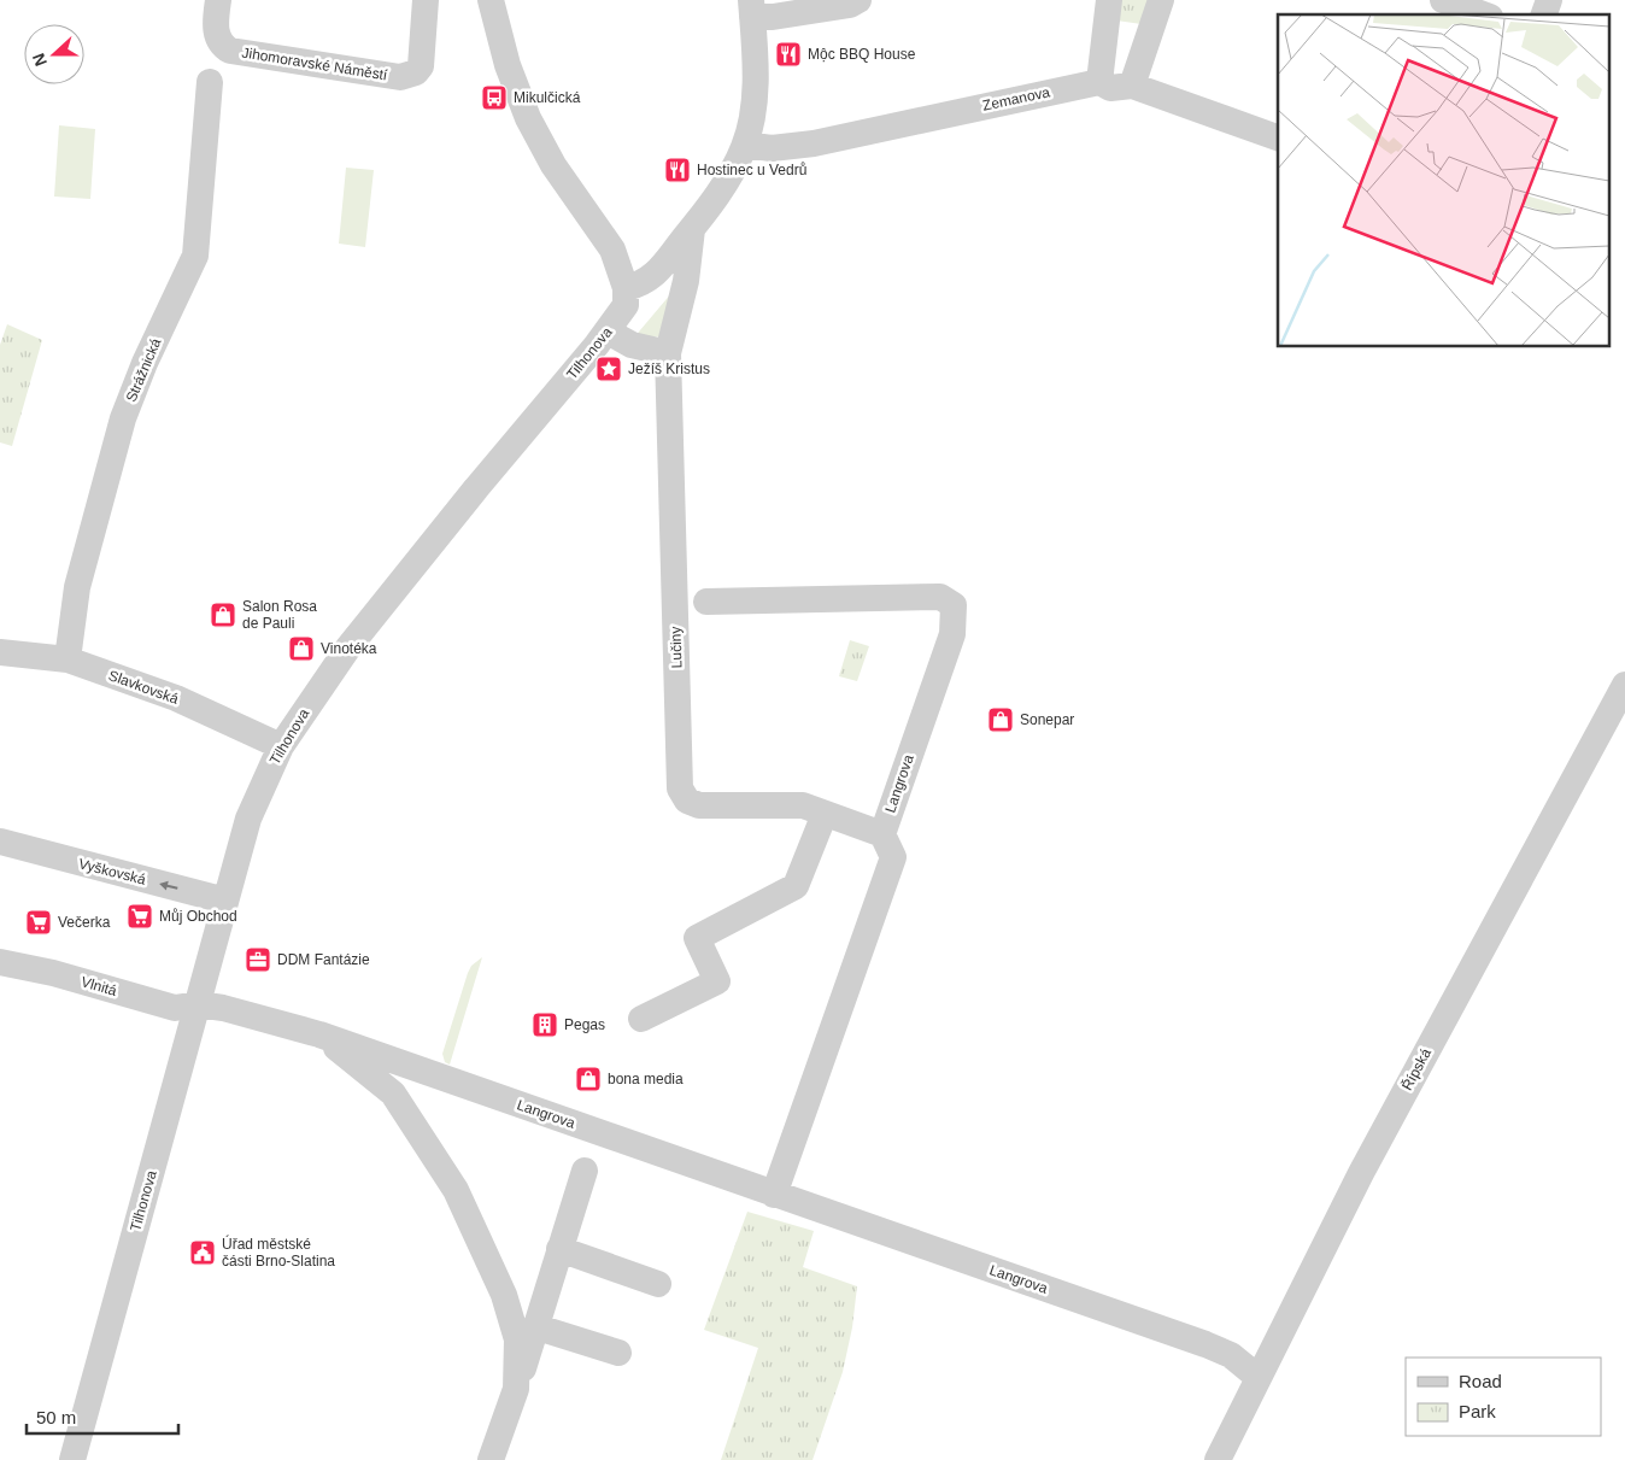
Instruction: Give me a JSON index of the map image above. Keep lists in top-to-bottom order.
{
  "streets": {
    "street": [
      "Jihomoravské Náměstí",
      "Zemanova",
      "Tilhonova",
      "Strážnická",
      "Lučiny",
      "Slavkovská",
      "Langrova",
      "Vyškovská",
      "Vlnitá",
      "Řípská"
    ]
  },
  "crossings": [
    ["Tilhonova", "Slavkovská"],
    ["Tilhonova", "Langrova"],
    ["Tilhonova", "Vyškovská"],
    ["Tilhonova", "Vlnitá"],
    ["Strážnická", "Slavkovská"],
    ["Lučiny", "Langrova"],
    ["Langrova", "Vlnitá"],
    ["Langrova", "Řípská"]
  ],
  "one_way": ["Vyškovská"],
  "places": {
    "restaurant": ["Mộc BBQ House", "Hostinec u Vedrů"],
    "bus stop": ["Mikulčická"],
    "place": ["Ježíš Kristus"],
    "shop": [
      "Salon Rosa de Pauli",
      "Vinotéka",
      "Sonepar",
      "bona media"
    ],
    "supermarket": ["Můj Obchod", "Večerka"],
    "office": ["DDM Fantázie"],
    "building": ["Pegas"],
    "public building": ["Úřad městské části Brno-Slatina"]
  },
  "legend": ["Road", "Park"],
  "scale_bar": "50 m",
  "north": "left"
}
